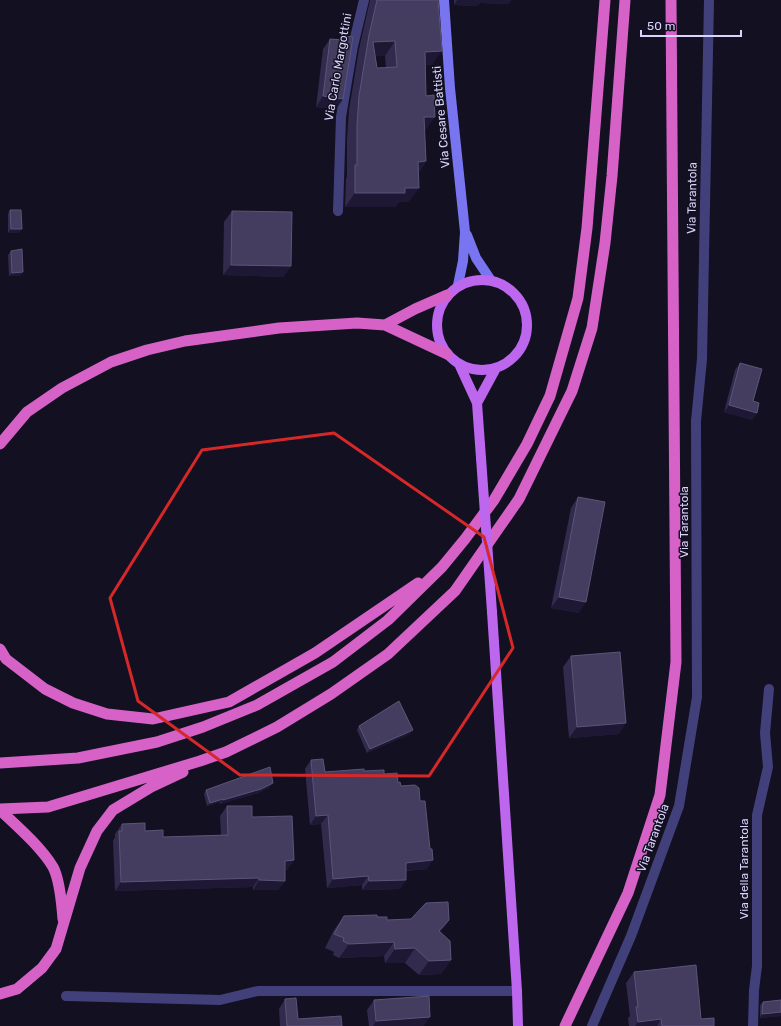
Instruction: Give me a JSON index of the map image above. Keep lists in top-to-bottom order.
{
  "streets": {
    "main road": ["Via Cesare Battisti"],
    "street": ["Via Carlo Margottini", "Via Tarantola", "Via della Tarantola"]
  },
  "scale_bar": "50 m"
}
